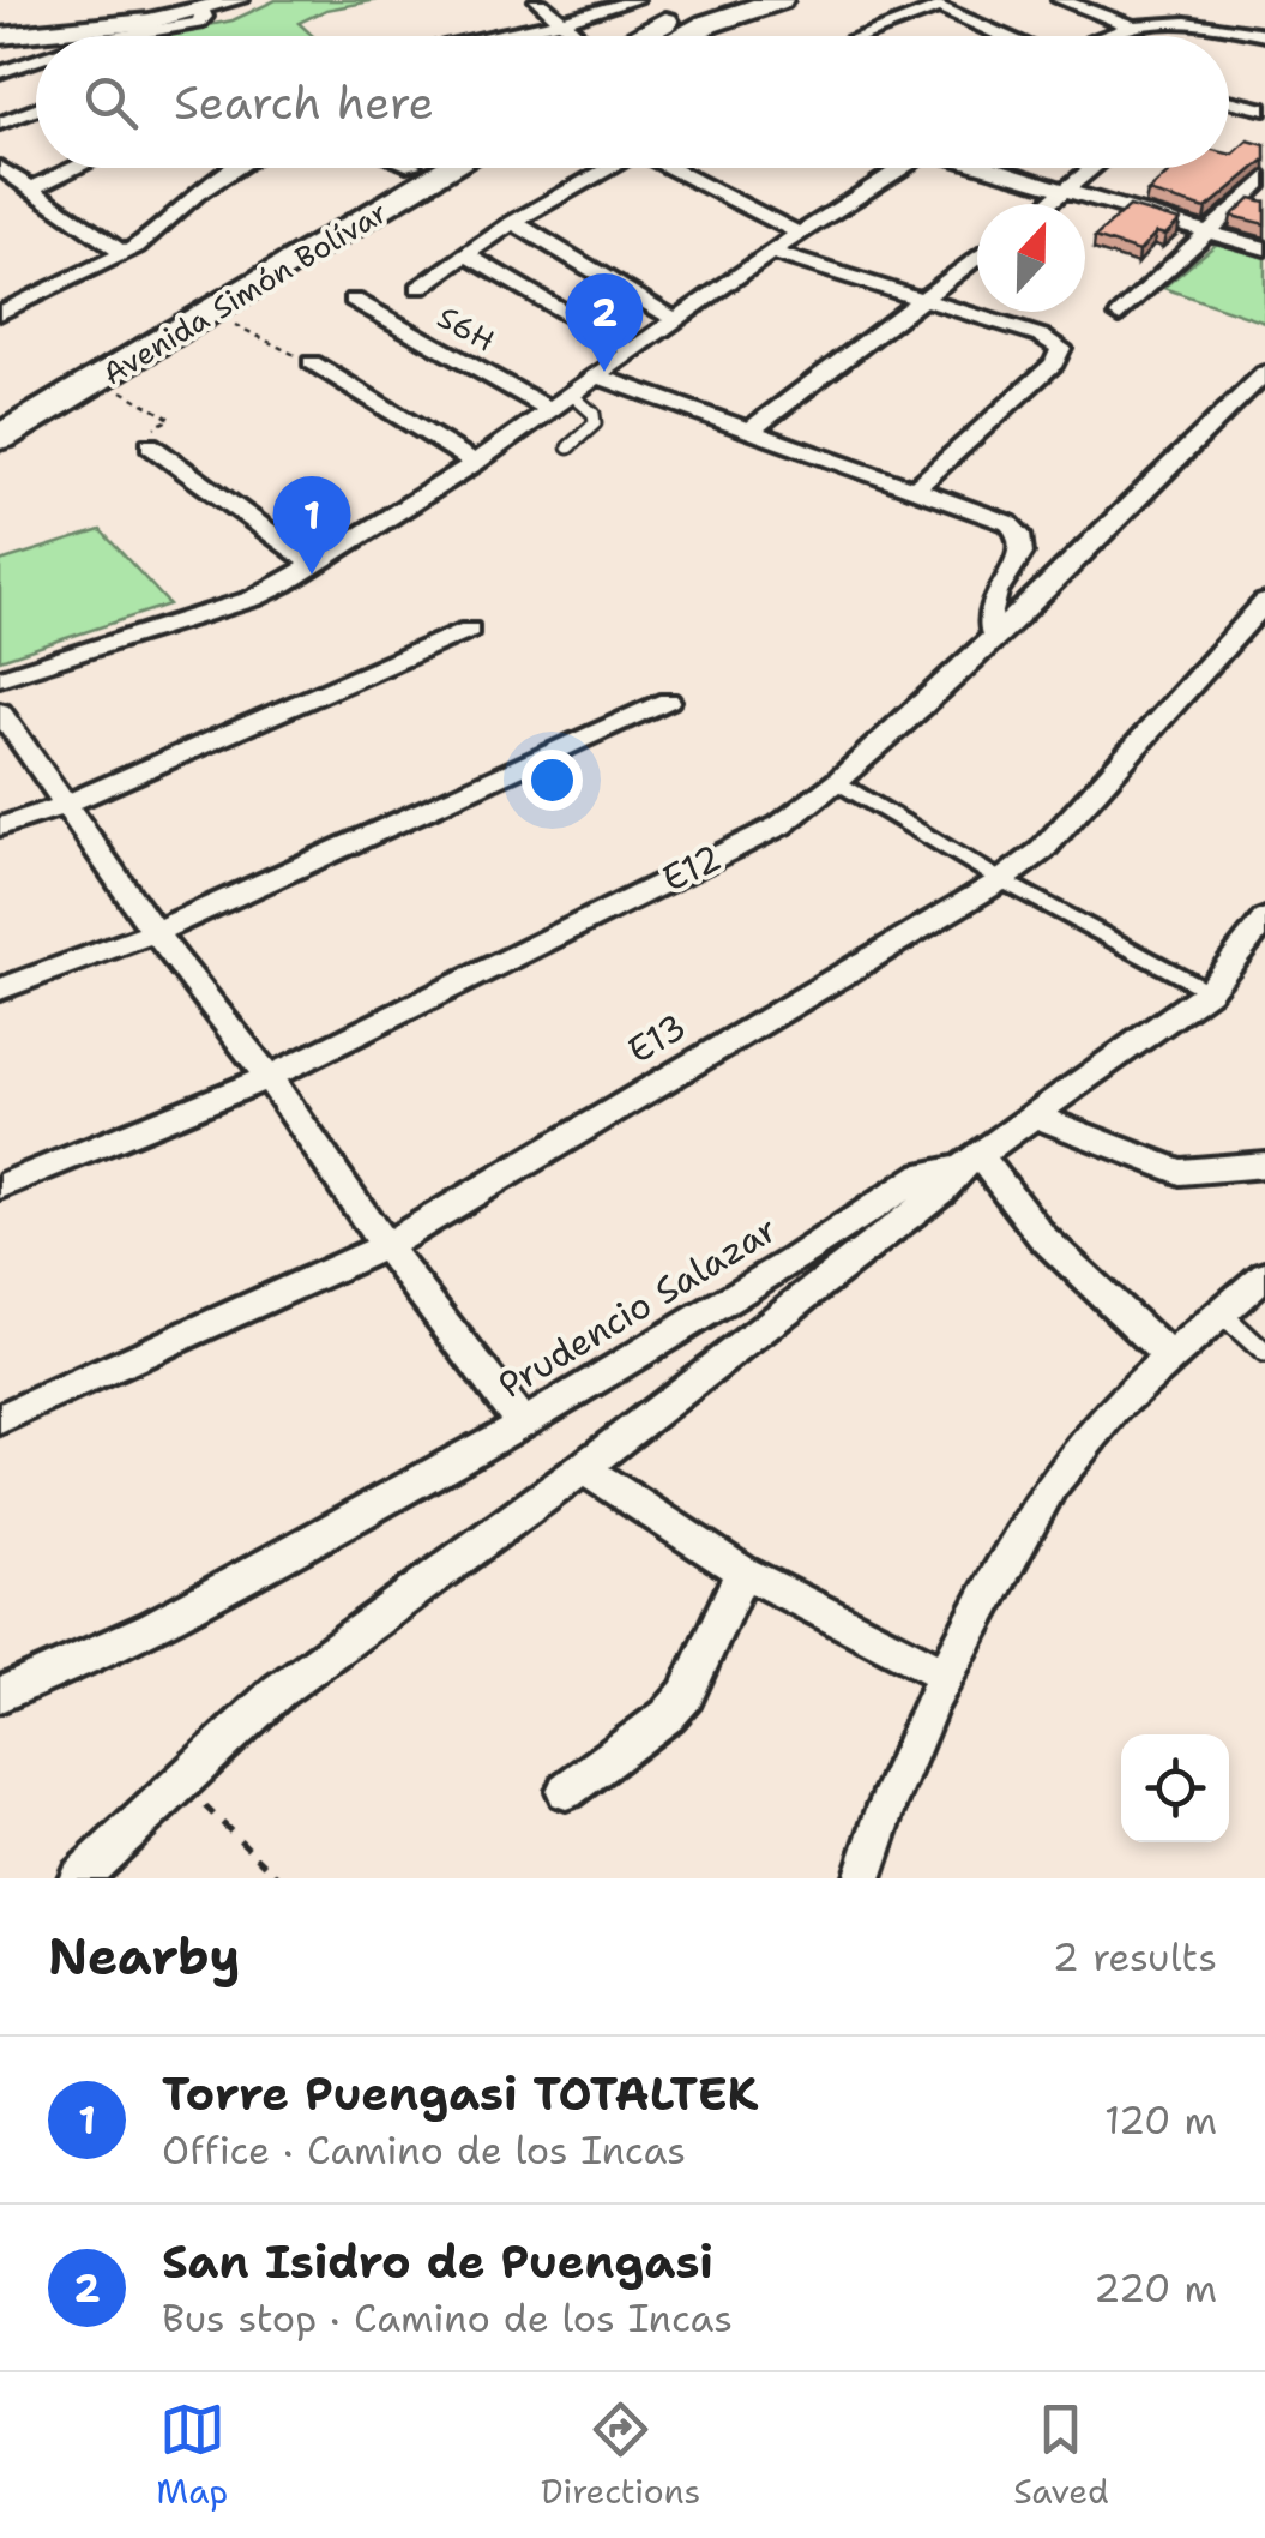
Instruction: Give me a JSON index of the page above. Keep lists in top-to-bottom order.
{
  "streets": {
    "highway": ["Avenida Simón Bolívar"],
    "street": [
      "S6H",
      "E12",
      "E13",
      "Prudencio Salazar"
    ]
  },
  "north": "top",
  "page": {
    "search": "Search here",
    "pins": ["2", "1"],
    "heading": ["Nearby", "2 results"],
    "list": [
      {
        "mark": "1",
        "name": "Torre Puengasi TOTALTEK",
        "note": "Office · Camino de los Incas",
        "value": "120 m"
      },
      {
        "mark": "2",
        "name": "San Isidro de Puengasi",
        "note": "Bus stop · Camino de los Incas",
        "value": "220 m"
      }
    ],
    "nav": ["Map", "Directions", "Saved"]
  }
}
